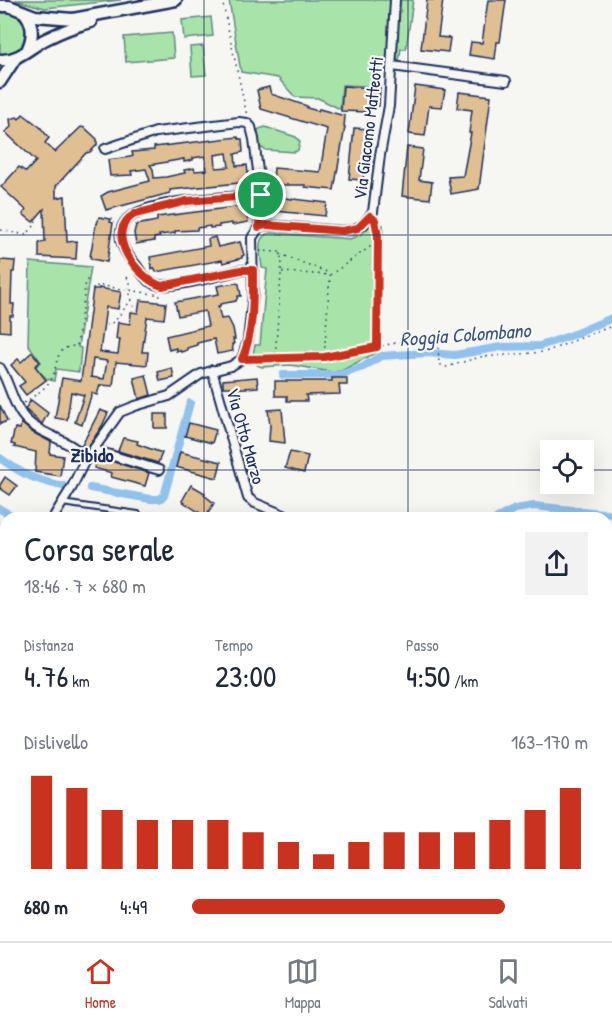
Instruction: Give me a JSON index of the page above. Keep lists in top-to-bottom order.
{
  "streets": {
    "street": ["Via Giacomo Matteotti", "Via Otto Marzo"]
  },
  "districts": ["Zibido"],
  "water": ["Roggia Colombano"],
  "page": {
    "heading": ["Corsa serale", "18:46 · 7 × 680 m"],
    "stats": [
      ["Distanza", "4.76 km"],
      ["Tempo", "23:00"],
      ["Passo", "4:50 /km"]
    ],
    "chart": ["Dislivello", "163–170 m"],
    "list": [
      {
        "name": "680 m",
        "note": "4:49"
      }
    ],
    "tabs": ["Home", "Mappa", "Salvati"]
  }
}
